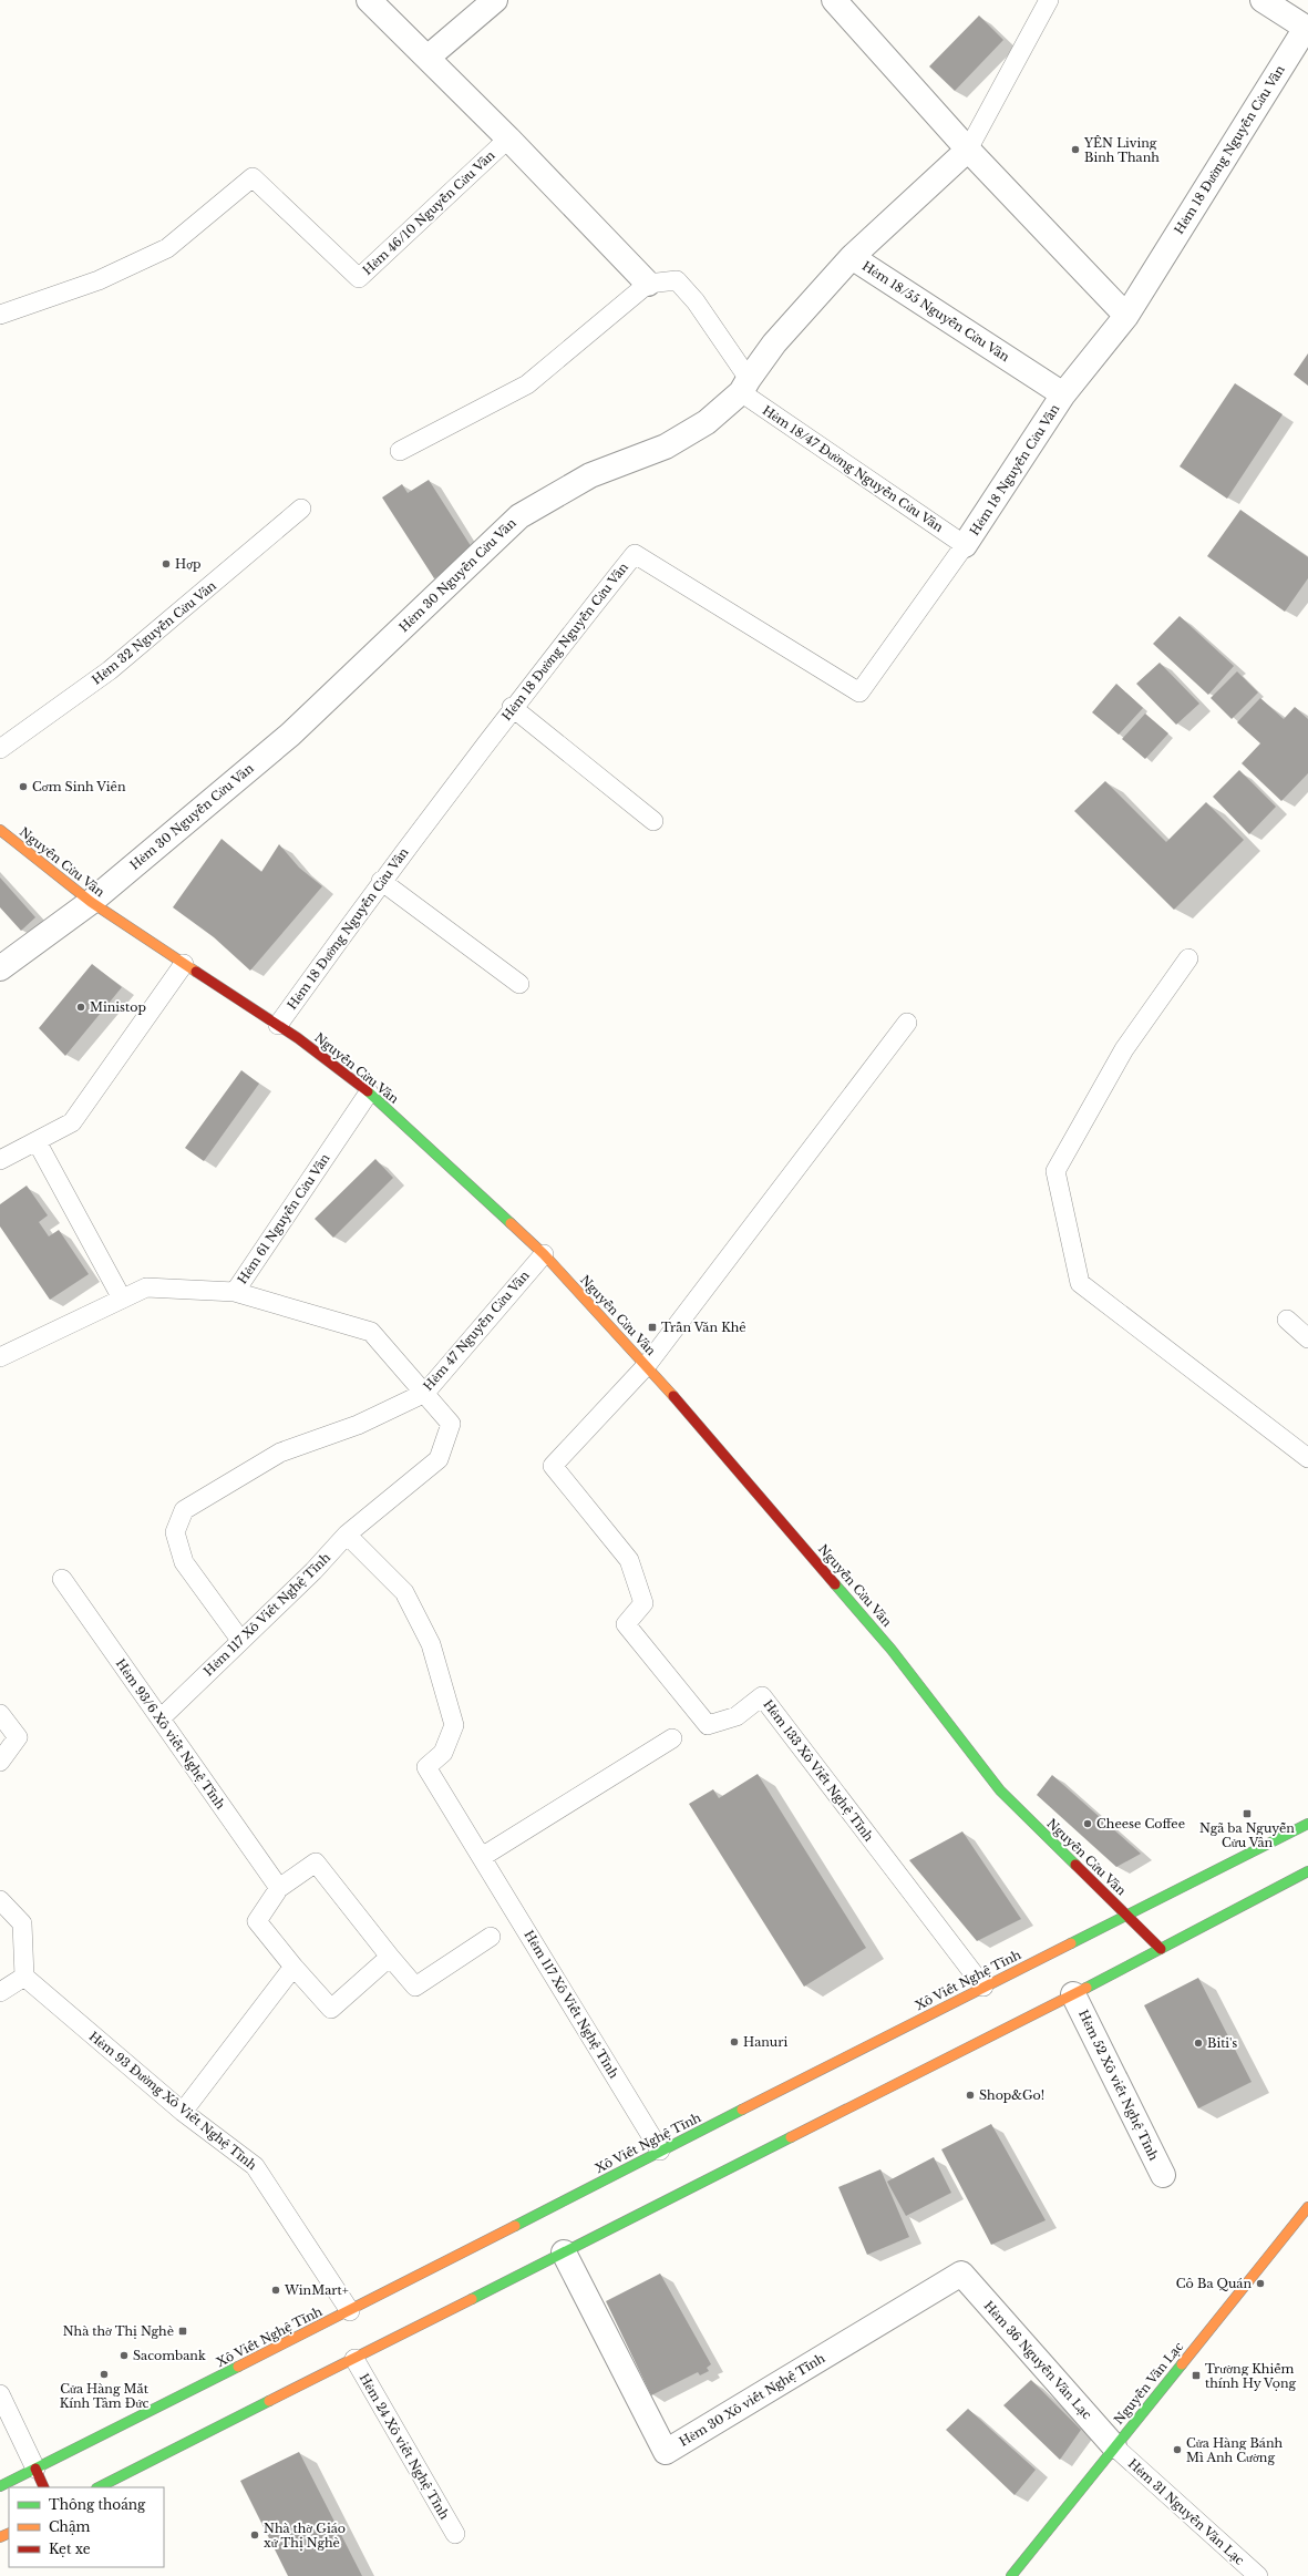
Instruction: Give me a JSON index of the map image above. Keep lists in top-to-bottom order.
{
  "streets": {
    "main road": ["Nguyễn Cửu Vân", "Xô Viết Nghệ Tĩnh", "Nguyễn Văn Lạc"],
    "street": [
      "Hẻm 18 Đường Nguyễn Cửu Vân",
      "Hẻm 18/55 Nguyễn Cửu Vân",
      "Hẻm 18 Nguyễn Cửu Vân",
      "Hẻm 30 Nguyễn Cửu Vân",
      "Hẻm 52 Xô viết Nghệ Tĩnh",
      "Hẻm 36 Nguyễn Văn Lạc",
      "Hẻm 30 Xô viết Nghệ Tĩnh"
    ],
    "lane": [
      "Hẻm 46/10 Nguyễn Cửu Vân",
      "Hẻm 18/47 Đường Nguyễn Cửu Vân",
      "Hẻm 32 Nguyễn Cửu Vân",
      "Hẻm 61 Nguyễn Cửu Vân",
      "Hẻm 47 Nguyễn Cửu Vân",
      "Hẻm 117 Xô Viết Nghệ Tĩnh",
      "Hẻm 93/6 Xô viết Nghệ Tĩnh",
      "Hẻm 133 Xô Viết Nghệ Tĩnh",
      "Hẻm 93 Đường Xô Viết Nghệ Tĩnh",
      "Hẻm 24 Xô viết Nghệ Tĩnh",
      "Hẻm 31 Nguyễn Văn Lạc"
    ]
  },
  "crossings": [
    ["Hẻm 18 Đường Nguyễn Cửu Vân", "Hẻm 18/55 Nguyễn Cửu Vân"],
    ["Hẻm 18 Đường Nguyễn Cửu Vân", "Hẻm 18/47 Đường Nguyễn Cửu Vân"],
    ["Hẻm 18 Đường Nguyễn Cửu Vân", "Hẻm 18 Nguyễn Cửu Vân"],
    ["Hẻm 18 Đường Nguyễn Cửu Vân", "Nguyễn Cửu Vân"],
    ["Hẻm 18/55 Nguyễn Cửu Vân", "Hẻm 18 Nguyễn Cửu Vân"],
    ["Hẻm 18/55 Nguyễn Cửu Vân", "Hẻm 30 Nguyễn Cửu Vân"],
    ["Hẻm 18/47 Đường Nguyễn Cửu Vân", "Hẻm 18 Nguyễn Cửu Vân"],
    ["Hẻm 18/47 Đường Nguyễn Cửu Vân", "Hẻm 30 Nguyễn Cửu Vân"],
    ["Hẻm 30 Nguyễn Cửu Vân", "Nguyễn Cửu Vân"],
    ["Nguyễn Cửu Vân", "Hẻm 61 Nguyễn Cửu Vân"],
    ["Nguyễn Cửu Vân", "Hẻm 47 Nguyễn Cửu Vân"],
    ["Nguyễn Cửu Vân", "Hẻm 133 Xô Viết Nghệ Tĩnh"],
    ["Nguyễn Cửu Vân", "Xô Viết Nghệ Tĩnh"],
    ["Hẻm 47 Nguyễn Cửu Vân", "Hẻm 117 Xô Viết Nghệ Tĩnh"],
    ["Hẻm 117 Xô Viết Nghệ Tĩnh", "Hẻm 93/6 Xô viết Nghệ Tĩnh"],
    ["Hẻm 117 Xô Viết Nghệ Tĩnh", "Xô Viết Nghệ Tĩnh"],
    ["Hẻm 133 Xô Viết Nghệ Tĩnh", "Xô Viết Nghệ Tĩnh"],
    ["Xô Viết Nghệ Tĩnh", "Hẻm 93 Đường Xô Viết Nghệ Tĩnh"],
    ["Hẻm 36 Nguyễn Văn Lạc", "Nguyễn Văn Lạc"],
    ["Hẻm 36 Nguyễn Văn Lạc", "Hẻm 30 Xô viết Nghệ Tĩnh"],
    ["Hẻm 36 Nguyễn Văn Lạc", "Hẻm 31 Nguyễn Văn Lạc"],
    ["Nguyễn Văn Lạc", "Hẻm 31 Nguyễn Văn Lạc"]
  ],
  "places": {
    "other": [
      "YÊN Living Binh Thanh",
      "Hợp",
      "Cơm Sinh Viên",
      "Ministop",
      "Cheese Coffee",
      "Hanuri",
      "Biti's",
      "Shop&Go!",
      "Cô Ba Quán",
      "WinMart+",
      "Sacombank",
      "Cửa Hàng Mắt Kính Tâm Đức",
      "Cửa Hàng Bánh Mì Anh Cường",
      "Nhà thờ Giáo xứ Thị Nghè"
    ],
    "transit": [
      "Trần Văn Khê",
      "Ngã ba Nguyễn Cửu Vân",
      "Nhà thờ Thị Nghè",
      "Trường Khiếm thính Hy Vọng"
    ]
  },
  "legend": ["Thông thoáng", "Chậm", "Kẹt xe"]
}
